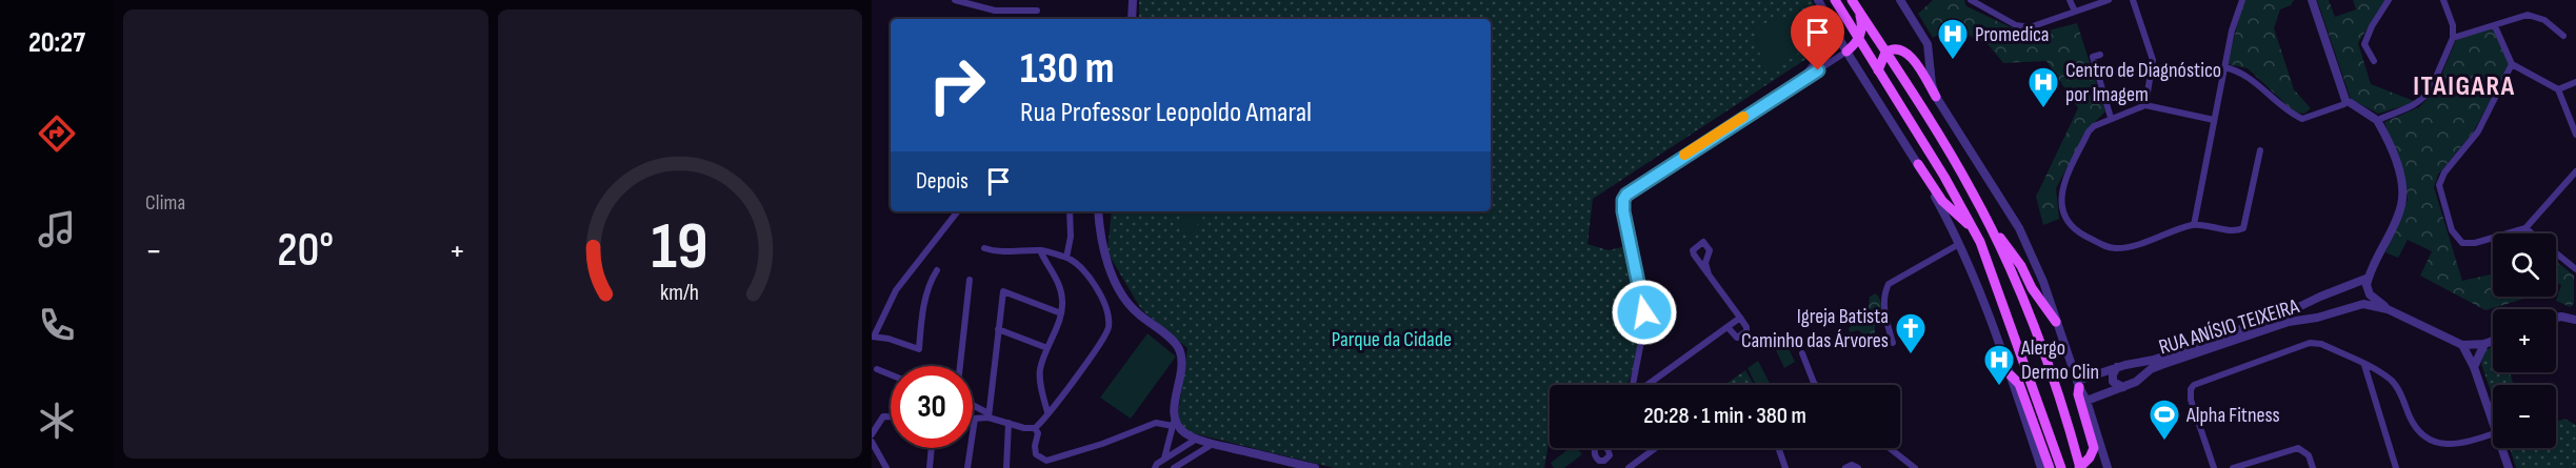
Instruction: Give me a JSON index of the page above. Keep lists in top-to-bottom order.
{
  "streets": {
    "street": ["RUA ANÍSIO TEIXEIRA"]
  },
  "districts": ["ITAIGARA"],
  "parks": ["Parque da Cidade"],
  "places": {
    "hospital": ["Promedica", "Centro de Diagnóstico por Imagem", "Alergo Dermo Clin"],
    "church": ["Igreja Batista Caminho das Árvores"],
    "sports": ["Alpha Fitness"]
  },
  "page": {
    "tabs": "20:27",
    "tile": "Clima",
    "turn": ["130 m", "Rua Professor Leopoldo Amaral"],
    "then": "Depois",
    "heat": ["−", "20°", "+"],
    "map_buttons": ["+", "−"],
    "limit": "30",
    "trip": "20:28 · 1 min · 380 m",
    "gauge": ["19", "km/h"]
  }
}
